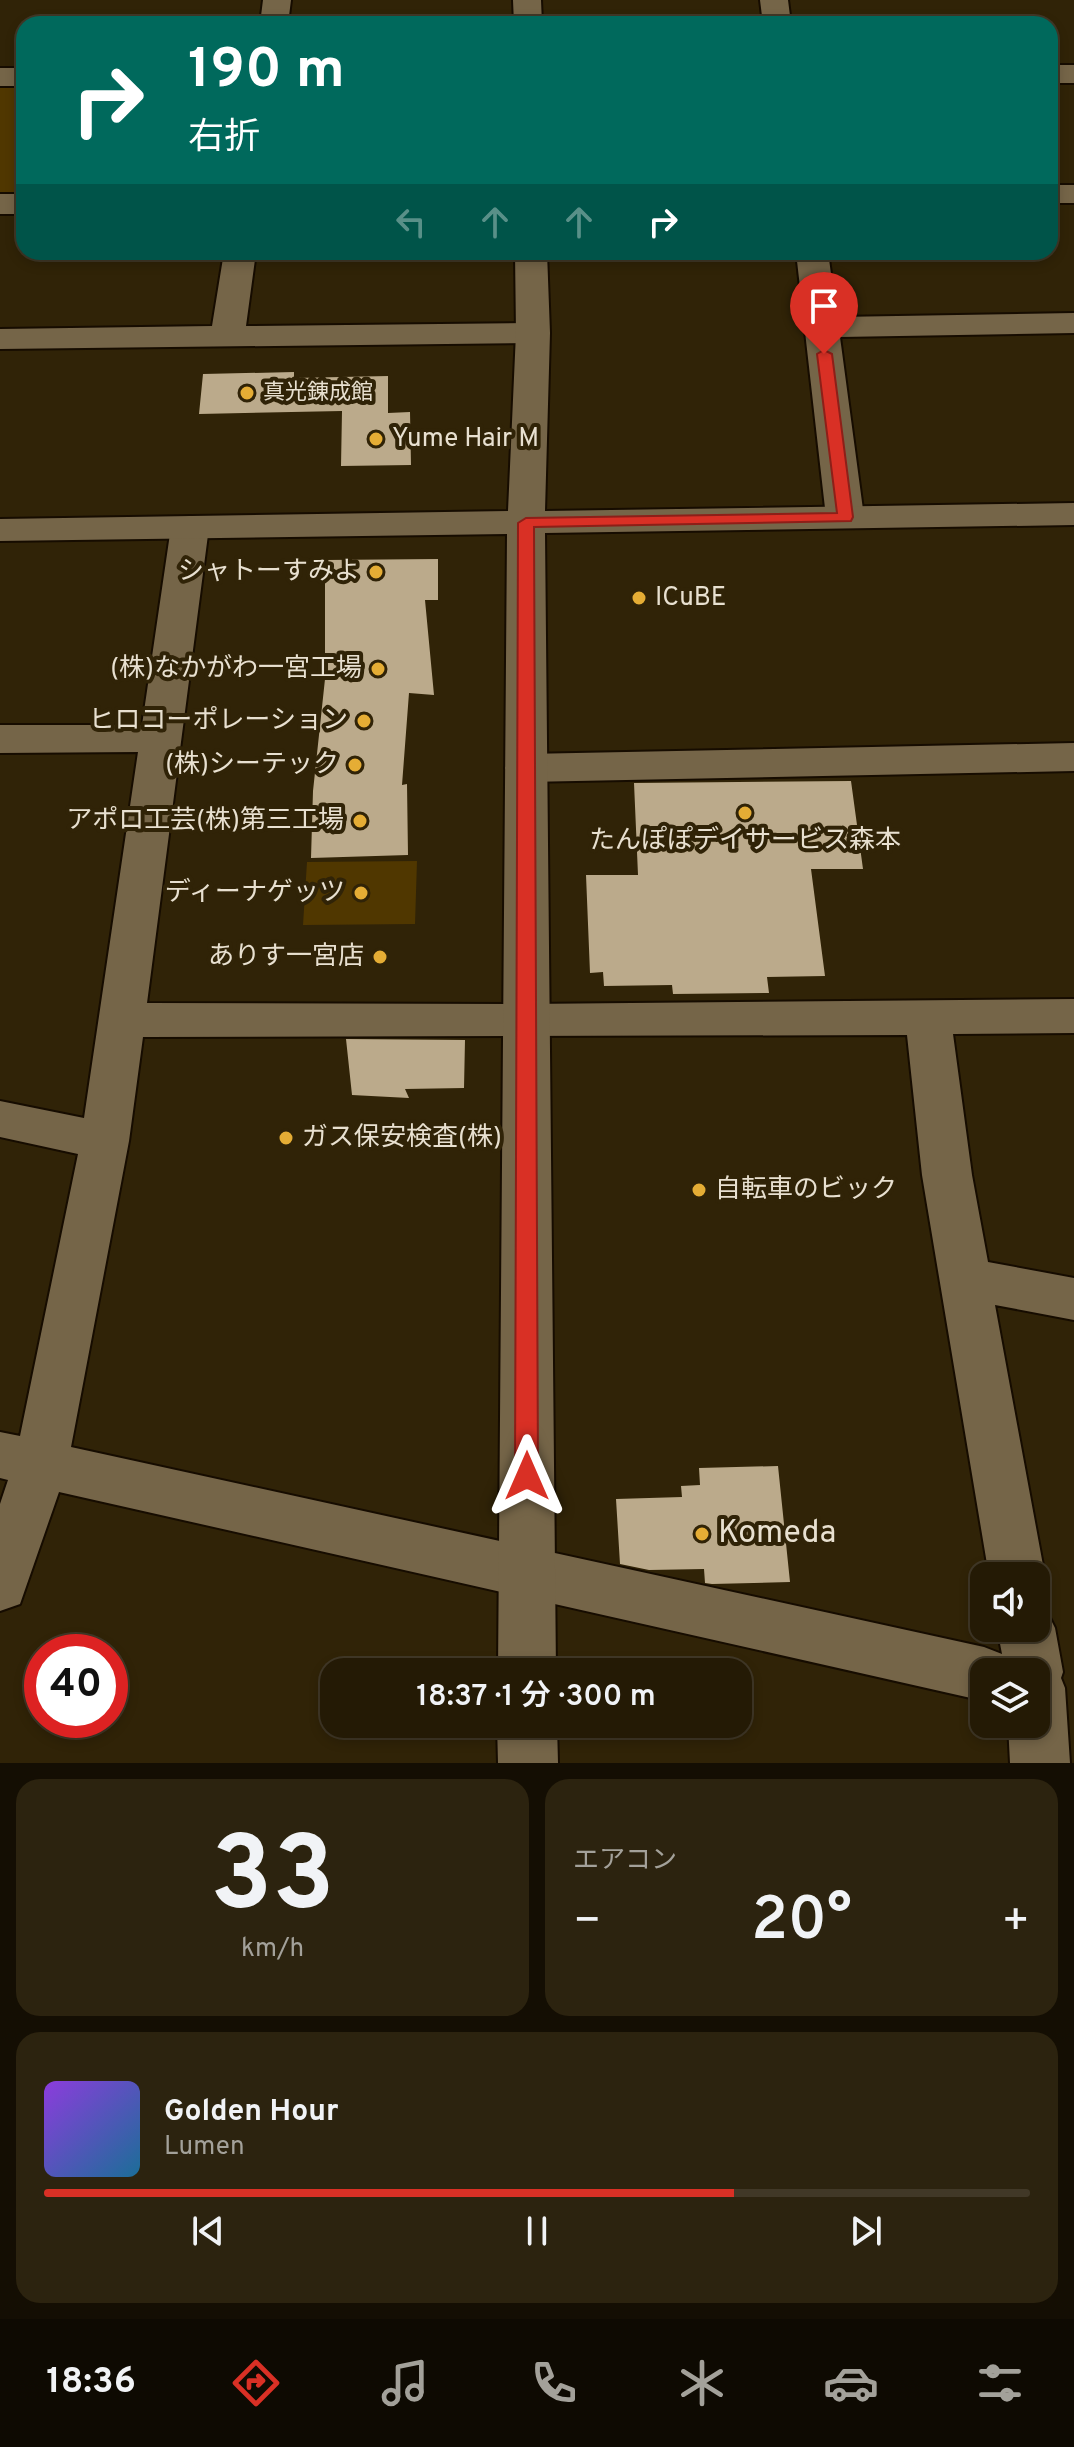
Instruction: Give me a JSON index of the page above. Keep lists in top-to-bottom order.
{
  "places": [
    "真光錬成館",
    "Yume Hair M",
    "シャトーすみよ",
    "ICuBE",
    "(株)なかがわ一宮工場",
    "ヒロコーポレーション",
    "(株)シーテック",
    "たんぽぽデイサービス森本",
    "アポロ工芸(株)第三工場",
    "ディーナゲッツ",
    "ありす一宮店",
    "ガス保安検査(株)",
    "自転車のビック",
    "Komeda"
  ],
  "page": {
    "turn": ["190 m", "右折"],
    "limit": "40",
    "trip": "18:37 · 1 分 · 300 m",
    "tile": [
      ["33", "km/h"],
      "エアコン"
    ],
    "heat": ["−", "20°", "+"],
    "song": ["Golden Hour", "Lumen"],
    "tabs": "18:36"
  }
}
